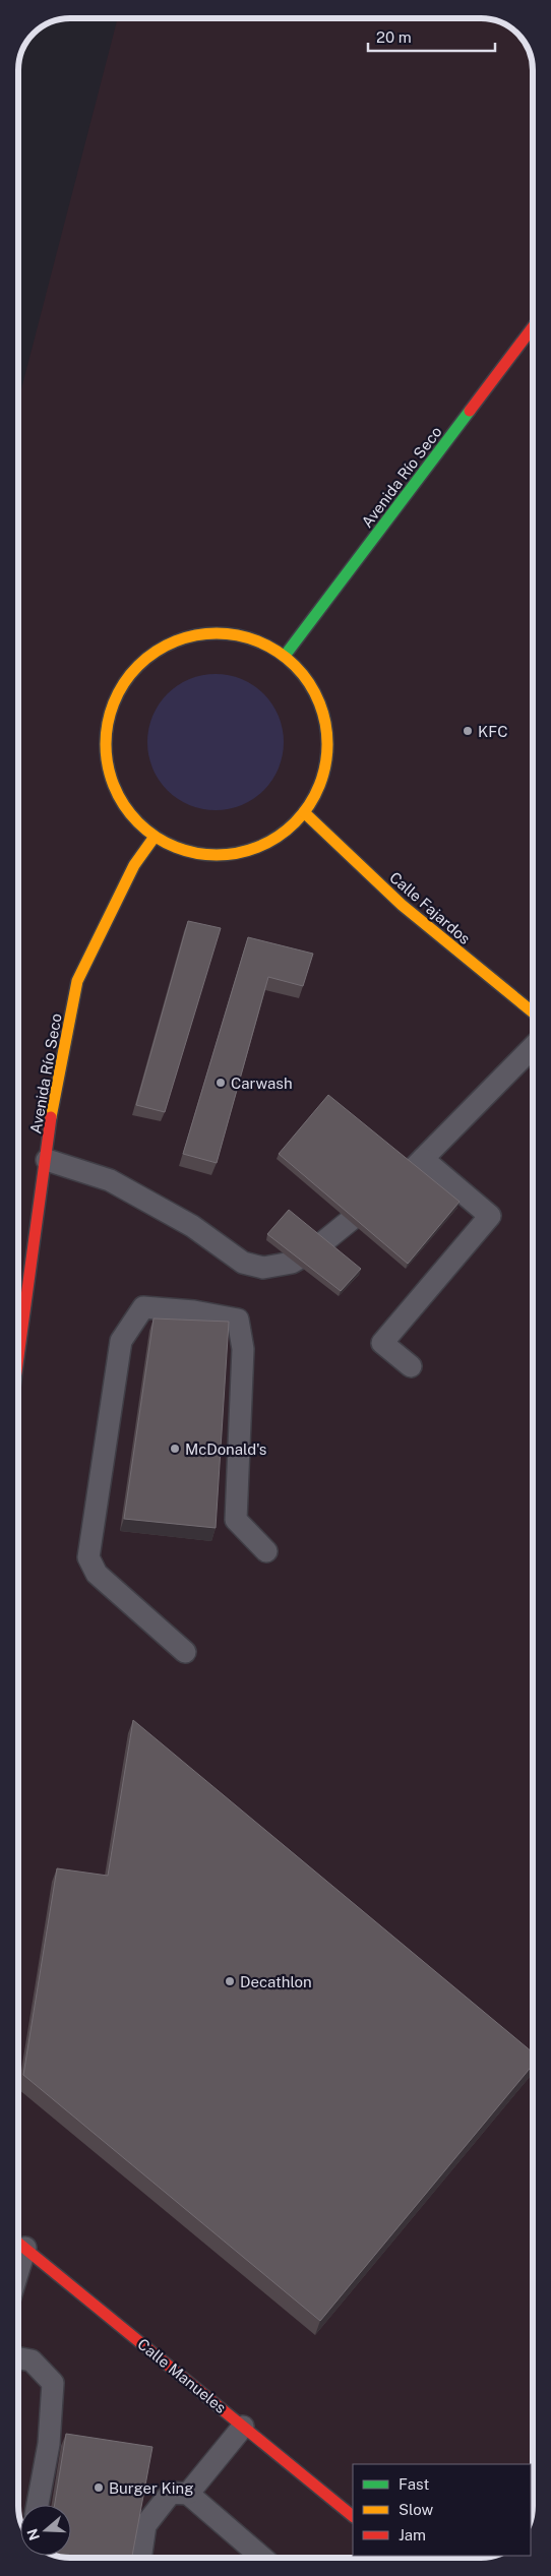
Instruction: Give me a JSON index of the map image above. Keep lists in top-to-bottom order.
{
  "streets": {
    "street": ["Avenida Río Seco", "Calle Fajardos", "Calle Manueles"]
  },
  "places": [
    "KFC",
    "Carwash",
    "McDonald's",
    "Decathlon",
    "Burger King"
  ],
  "legend": ["Fast", "Slow", "Jam"],
  "scale_bar": "20 m",
  "north": "left"
}
